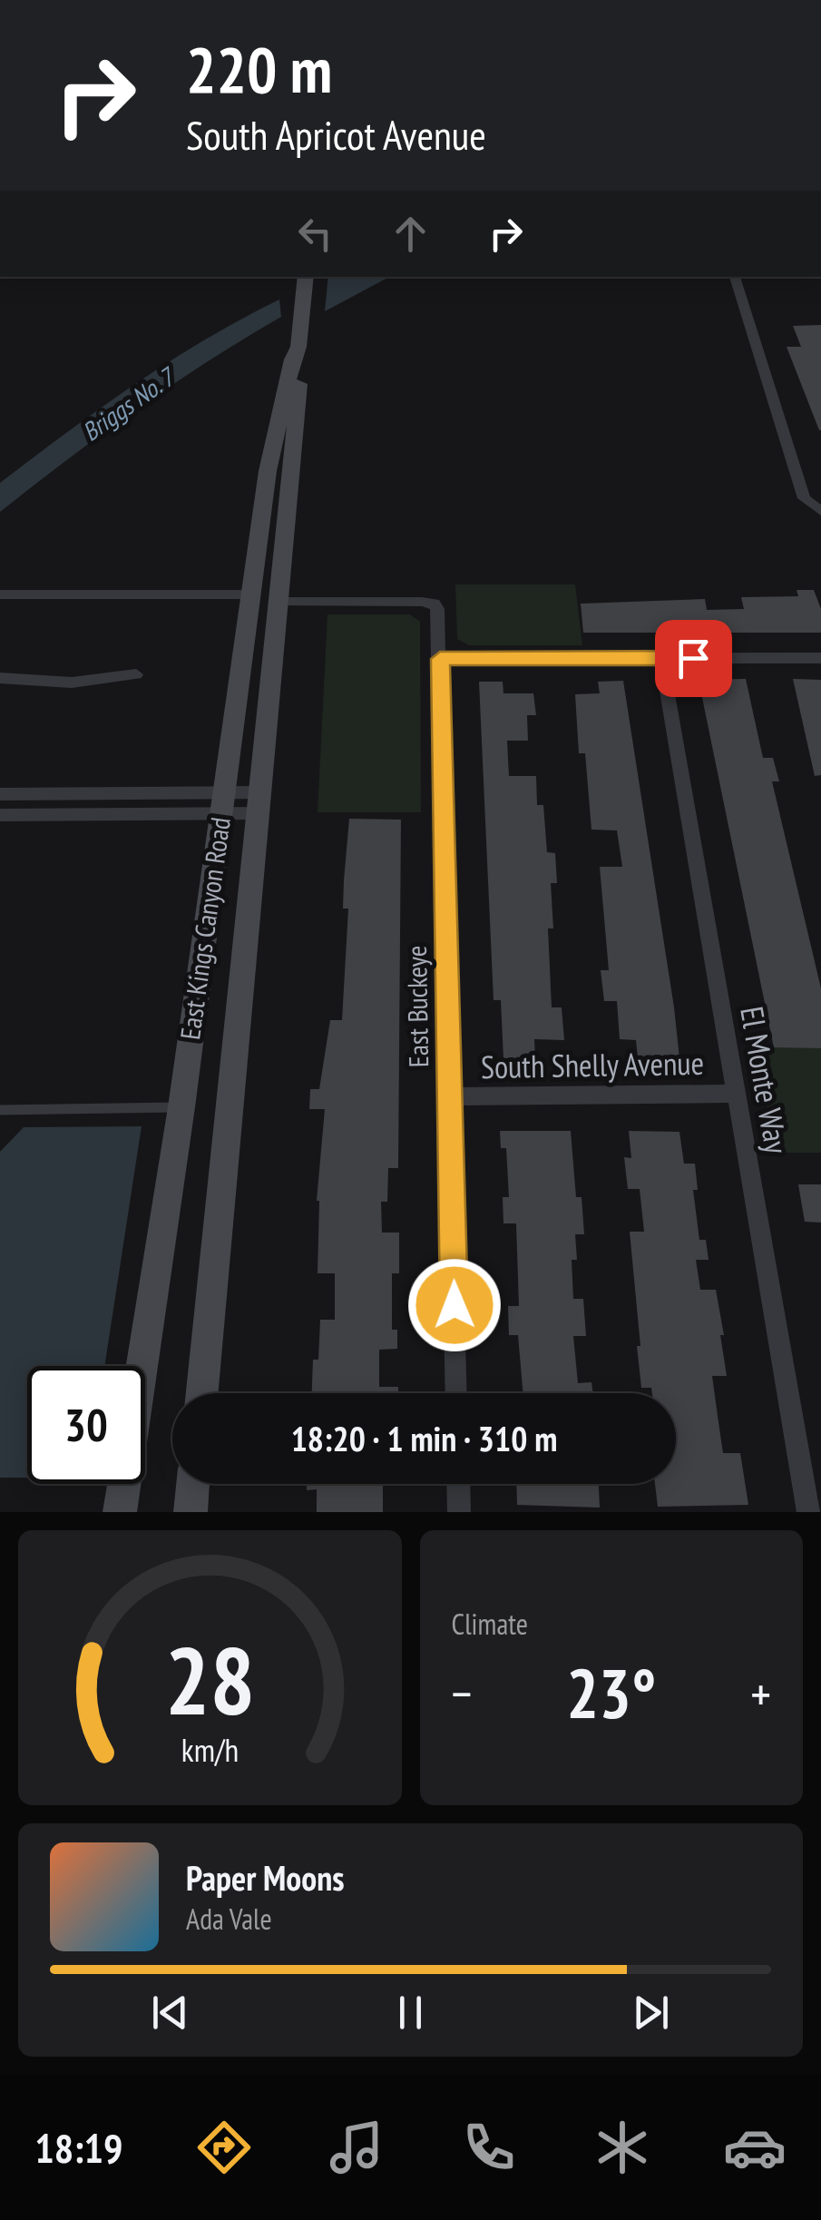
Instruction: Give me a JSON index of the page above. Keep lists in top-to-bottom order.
{
  "streets": {
    "main road": ["East Kings Canyon Road"],
    "street": ["East Buckeye", "South Shelly Avenue", "El Monte Way"]
  },
  "crossings": [
    ["East Kings Canyon Road", "East Buckeye"],
    ["East Buckeye", "South Shelly Avenue"],
    ["South Shelly Avenue", "El Monte Way"]
  ],
  "water": ["Briggs No. 7"],
  "page": {
    "turn": ["220 m", "South Apricot Avenue"],
    "limit": "30",
    "trip": "18:20 · 1 min · 310 m",
    "tile": "Climate",
    "heat": ["−", "23°", "+"],
    "song": ["Paper Moons", "Ada Vale"],
    "tabs": "18:19",
    "gauge": ["28", "km/h"]
  }
}
